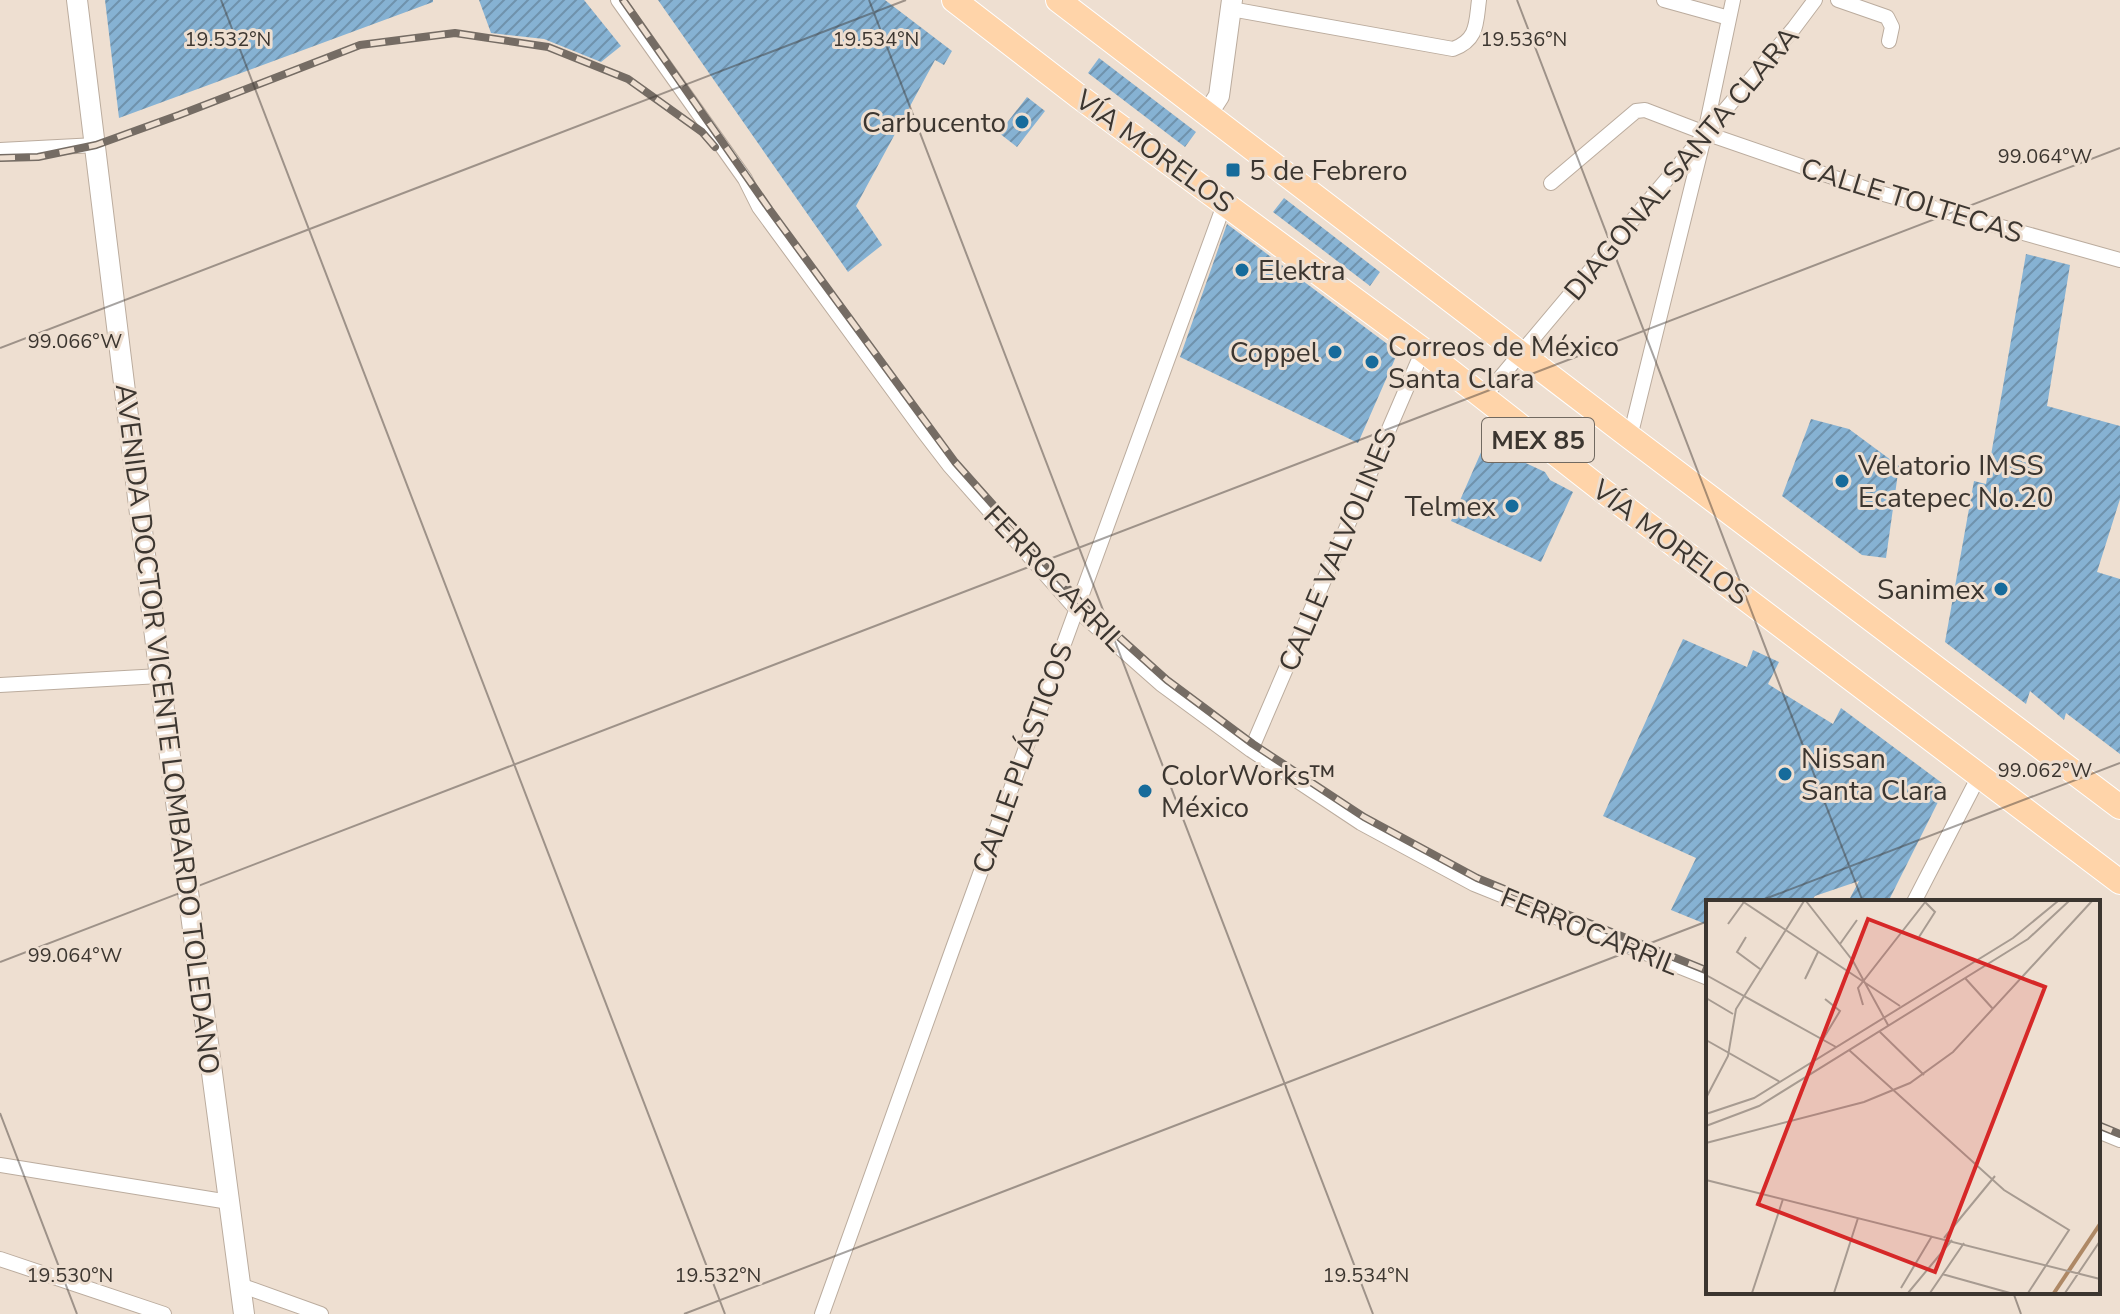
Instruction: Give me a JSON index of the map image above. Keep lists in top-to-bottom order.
{
  "streets": {
    "main road": ["VÍA MORELOS", "MEX 85"],
    "street": [
      "DIAGONAL SANTA CLARA",
      "CALLE TOLTECAS",
      "CALLE VALVOLINES",
      "FERROCARRIL",
      "AVENIDA DOCTOR VICENTE LOMBARDO TOLEDANO",
      "CALLE PLÁSTICOS"
    ]
  },
  "crossings": [
    ["VÍA MORELOS", "DIAGONAL SANTA CLARA"],
    ["VÍA MORELOS", "CALLE VALVOLINES"],
    ["VÍA MORELOS", "CALLE PLÁSTICOS"],
    ["DIAGONAL SANTA CLARA", "CALLE TOLTECAS"],
    ["DIAGONAL SANTA CLARA", "MEX 85"],
    ["CALLE VALVOLINES", "FERROCARRIL"],
    ["FERROCARRIL", "CALLE PLÁSTICOS"]
  ],
  "places": {
    "other": [
      "Carbucento",
      "Elektra",
      "Coppel",
      "Correos de México Santa Clara",
      "Velatorio IMSS Ecatepec No.20",
      "Telmex",
      "Sanimex",
      "Nissan Santa Clara",
      "ColorWorks™ México"
    ],
    "transit": ["5 de Febrero"]
  },
  "coordinates": [
    "19.534°N",
    "19.532°N",
    "19.536°N",
    "99.064°W",
    "99.066°W",
    "99.062°W",
    "19.530°N"
  ]
}
